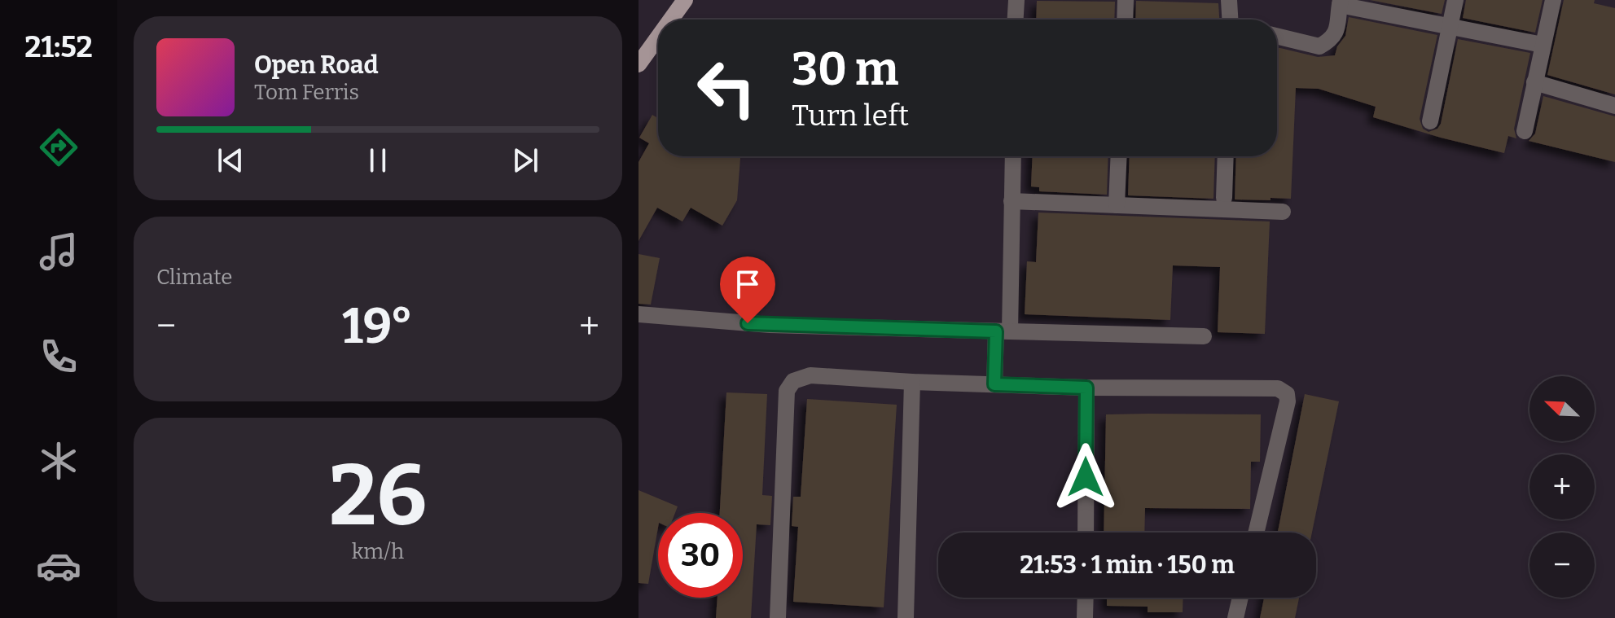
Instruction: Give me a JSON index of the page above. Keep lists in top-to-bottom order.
{
  "north": "top left",
  "page": {
    "tabs": "21:52",
    "turn": ["30 m", "Turn left"],
    "song": ["Open Road", "Tom Ferris"],
    "tile": [
      "Climate",
      ["26", "km/h"]
    ],
    "heat": ["−", "19°", "+"],
    "map_buttons": ["+", "−"],
    "limit": "30",
    "trip": "21:53 · 1 min · 150 m"
  }
}
